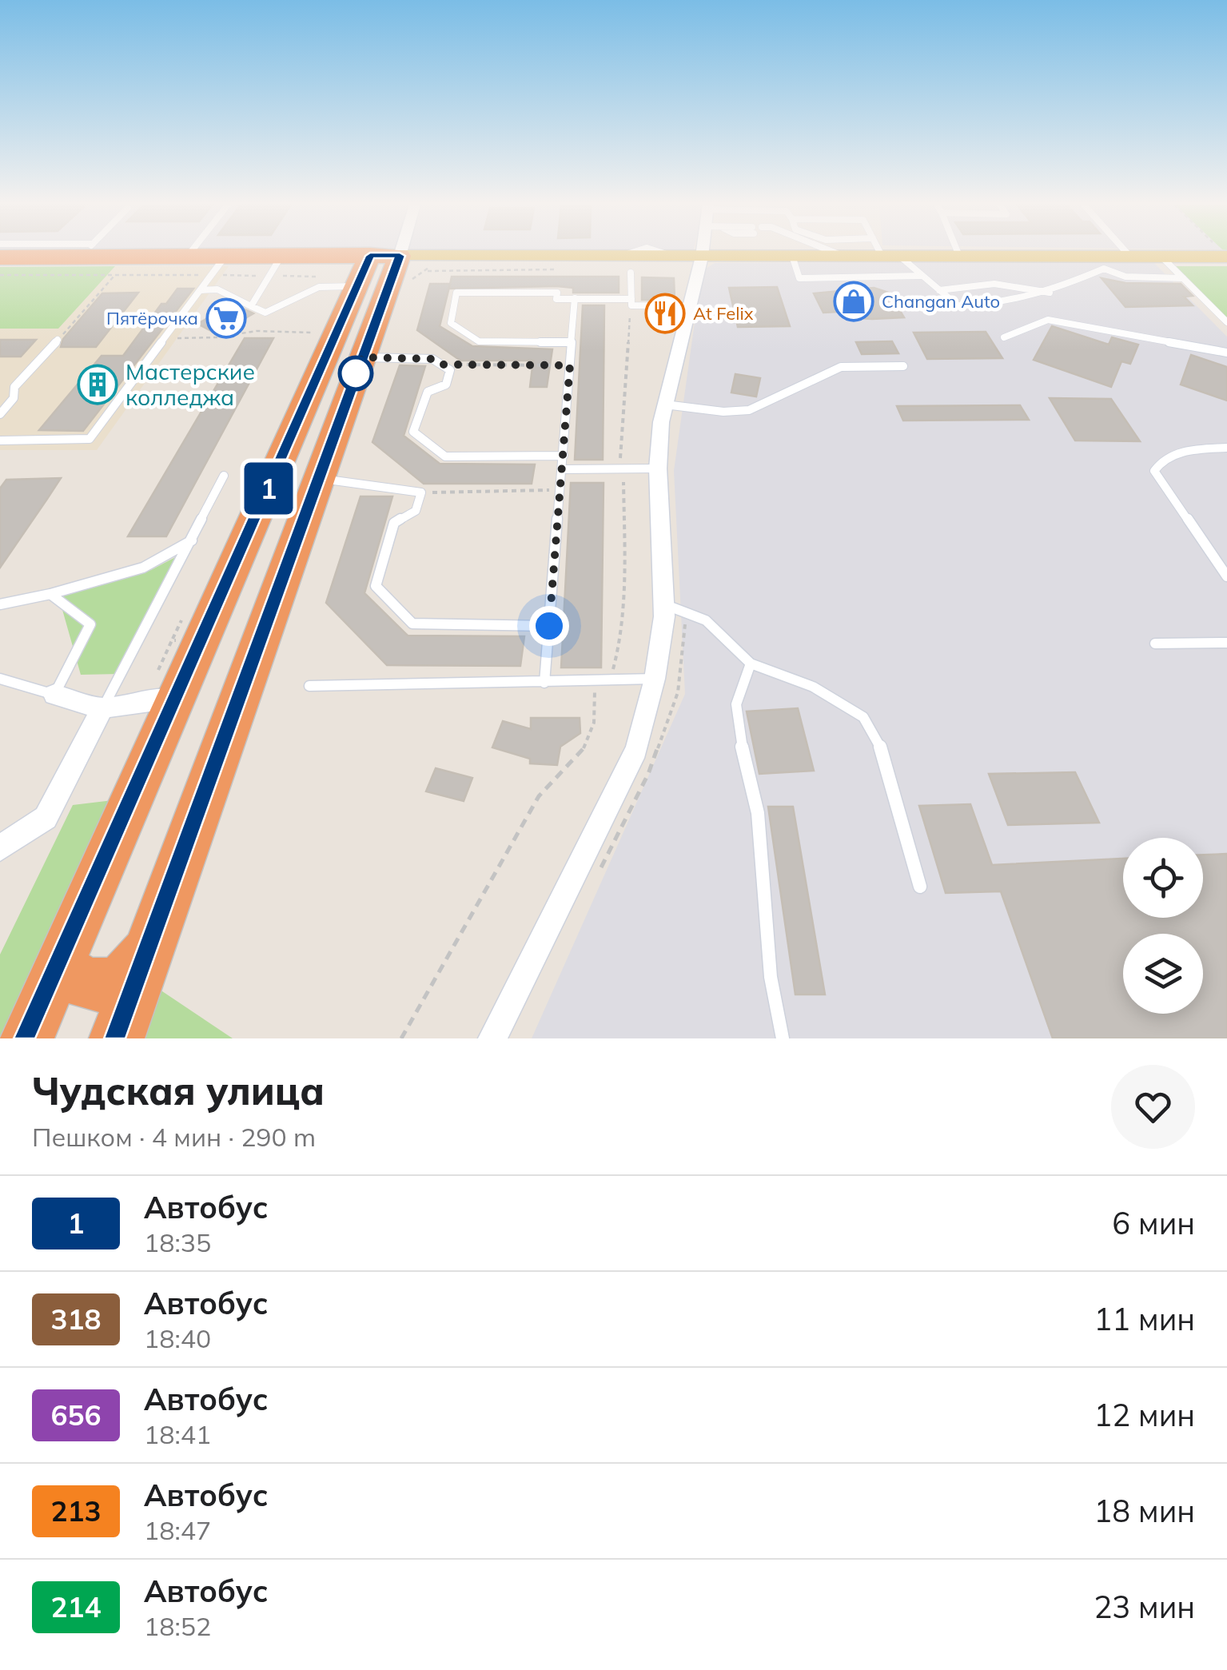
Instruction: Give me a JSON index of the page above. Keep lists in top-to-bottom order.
{
  "places": {
    "shop": ["Changan Auto"],
    "restaurant": ["At Felix"],
    "supermarket": ["Пятёрочка"],
    "building": ["Мастерские колледжа"]
  },
  "lines": ["bus line 1"],
  "page": {
    "on_map": "1",
    "heading": ["Чудская улица", "Пешком · 4 мин · 290 m"],
    "list": [
      {
        "mark": "1",
        "name": "Автобус",
        "note": "18:35",
        "value": "6 мин"
      },
      {
        "mark": "318",
        "name": "Автобус",
        "note": "18:40",
        "value": "11 мин"
      },
      {
        "mark": "656",
        "name": "Автобус",
        "note": "18:41",
        "value": "12 мин"
      },
      {
        "mark": "213",
        "name": "Автобус",
        "note": "18:47",
        "value": "18 мин"
      },
      {
        "mark": "214",
        "name": "Автобус",
        "note": "18:52",
        "value": "23 мин"
      }
    ]
  }
}
